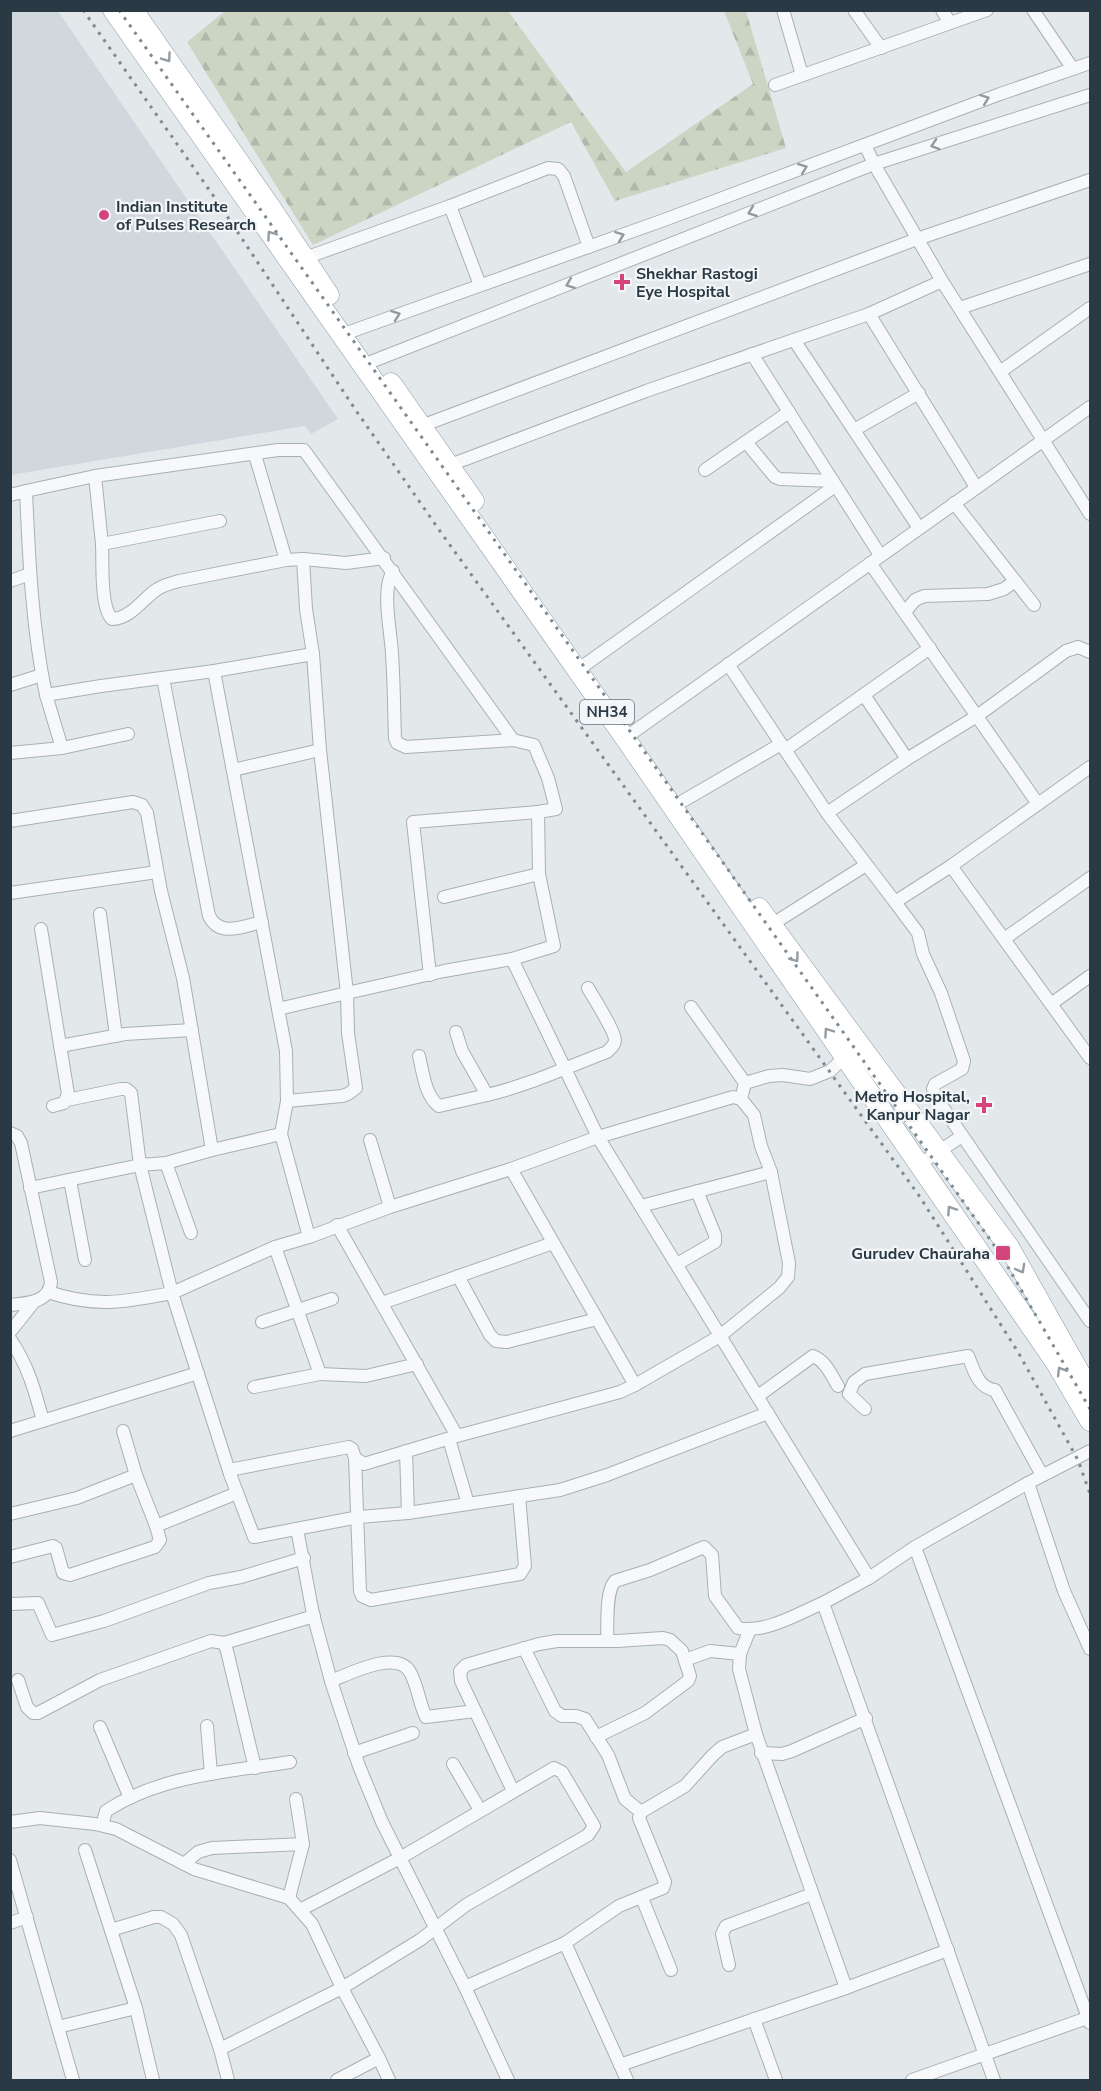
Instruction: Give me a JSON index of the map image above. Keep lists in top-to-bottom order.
{
  "streets": {
    "highway": ["NH34"]
  },
  "places": {
    "other": ["Indian Institute of Pulses Research"],
    "health": ["Shekhar Rastogi Eye Hospital", "Metro Hospital, Kanpur Nagar"],
    "transit": ["Gurudev Chauraha"]
  }
}
